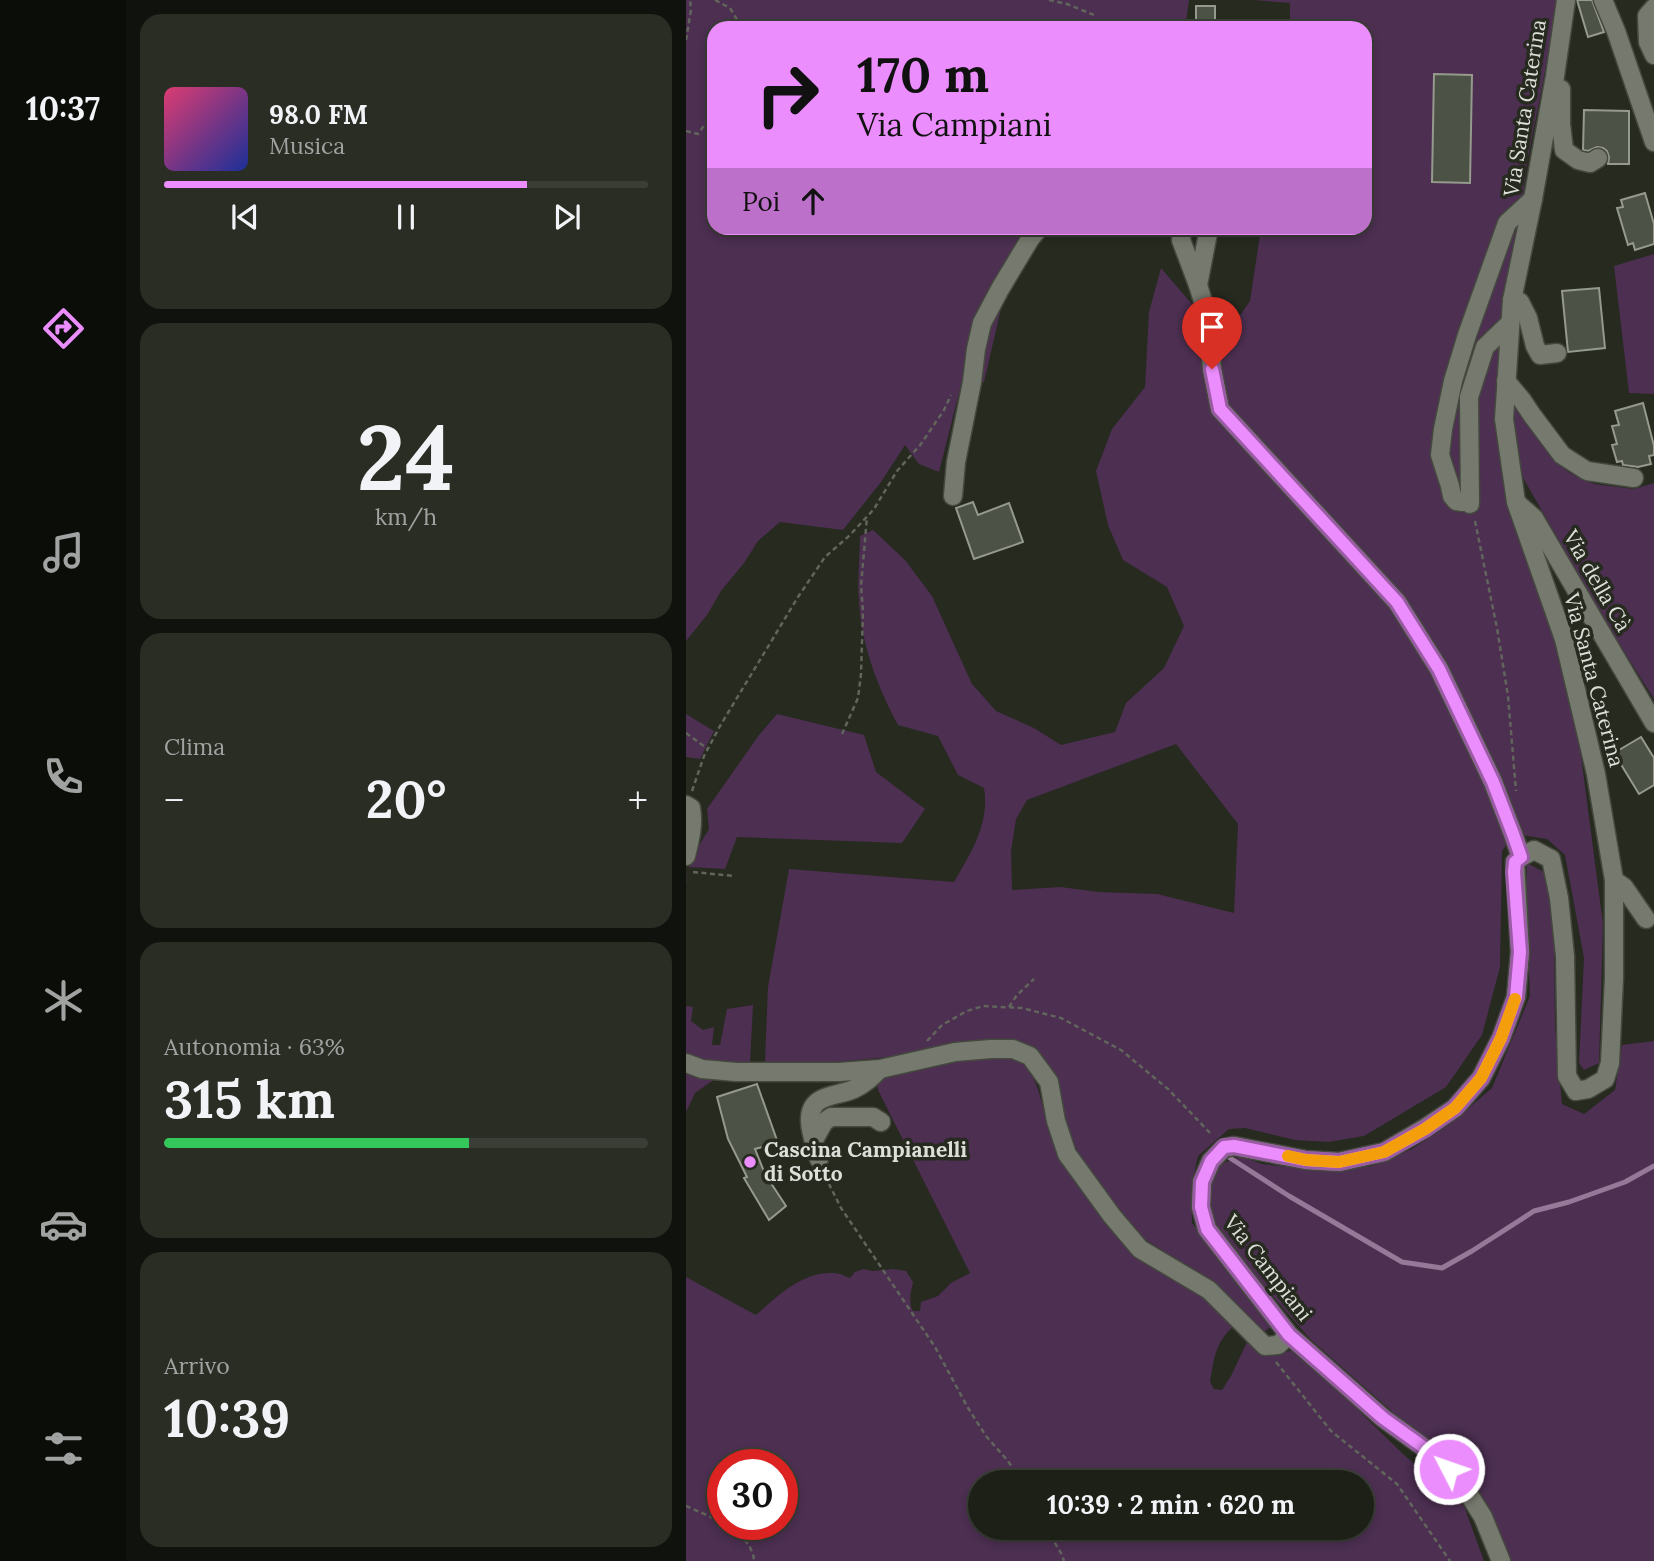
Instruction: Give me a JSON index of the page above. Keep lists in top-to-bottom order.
{
  "streets": {
    "street": ["Via Santa Caterina", "Via della Cà", "Via Campiani"]
  },
  "crossings": [
    ["Via Santa Caterina", "Via della Cà"]
  ],
  "places": ["Cascina Campianelli di Sotto"],
  "page": {
    "tabs": "10:37",
    "turn": ["170 m", "Via Campiani"],
    "song": ["98.0 FM", "Musica"],
    "then": "Poi",
    "tile": [
      ["24", "km/h"],
      "Clima",
      ["Autonomia · 63%", "315 km"],
      ["Arrivo", "10:39"]
    ],
    "heat": ["−", "20°", "+"],
    "limit": "30",
    "trip": "10:39 · 2 min · 620 m"
  }
}
